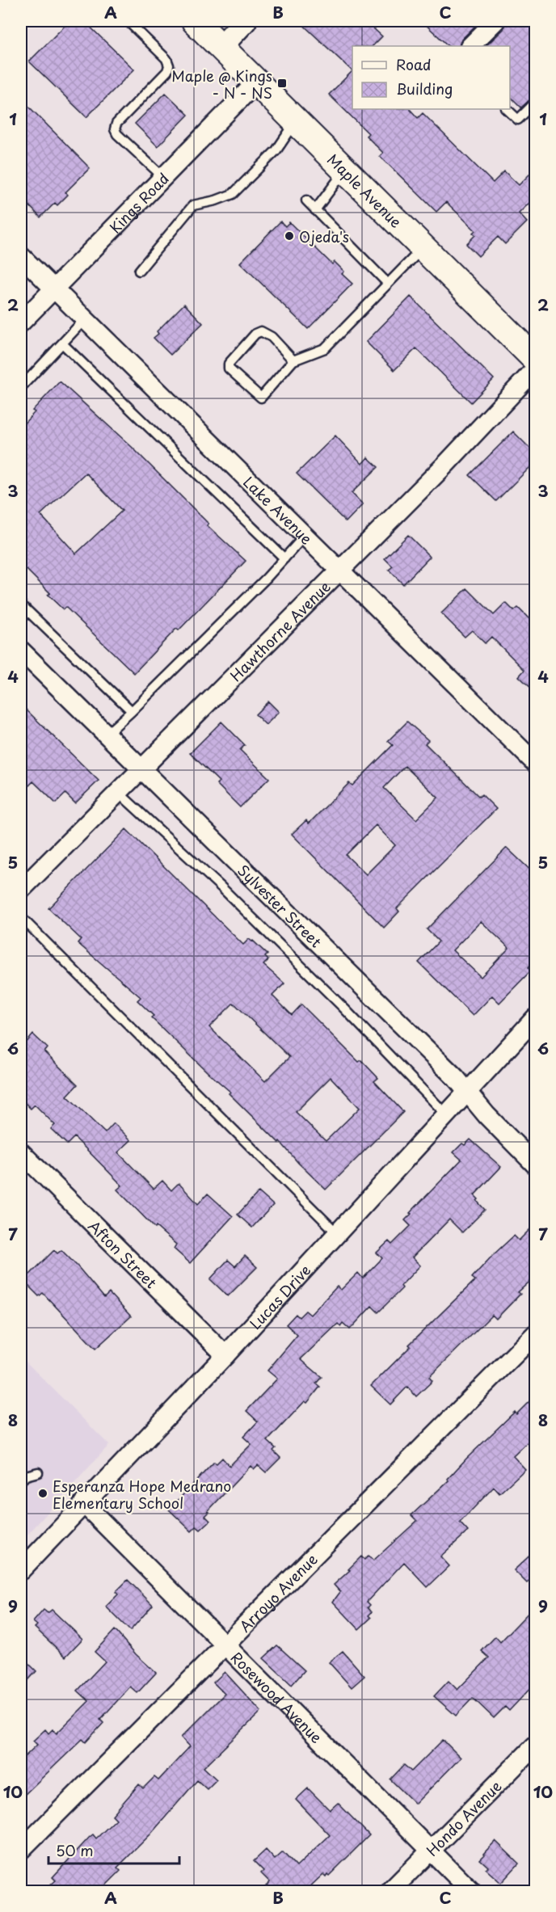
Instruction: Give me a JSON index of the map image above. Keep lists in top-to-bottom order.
{
  "streets": {
    "main road": ["Maple Avenue"],
    "street": [
      "Kings Road",
      "Lake Avenue",
      "Hawthorne Avenue",
      "Sylvester Street",
      "Afton Street",
      "Lucas Drive",
      "Arroyo Avenue",
      "Rosewood Avenue",
      "Hondo Avenue"
    ]
  },
  "crossings": [
    ["Maple Avenue", "Kings Road"],
    ["Kings Road", "Lake Avenue"],
    ["Lake Avenue", "Hawthorne Avenue"],
    ["Hawthorne Avenue", "Sylvester Street"],
    ["Sylvester Street", "Lucas Drive"],
    ["Afton Street", "Lucas Drive"],
    ["Lucas Drive", "Rosewood Avenue"],
    ["Arroyo Avenue", "Rosewood Avenue"],
    ["Rosewood Avenue", "Hondo Avenue"]
  ],
  "places": {
    "transit": ["Maple @ Kings - N - NS"],
    "other": ["Ojeda's", "Esperanza Hope Medrano Elementary School"]
  },
  "legend": ["Road", "Building"],
  "scale_bar": "50 m",
  "grid": {
    "columns": ["A", "B", "C"],
    "rows": [
      "1",
      "2",
      "3",
      "4",
      "5",
      "6",
      "7",
      "8",
      "9",
      "10"
    ]
  }
}
